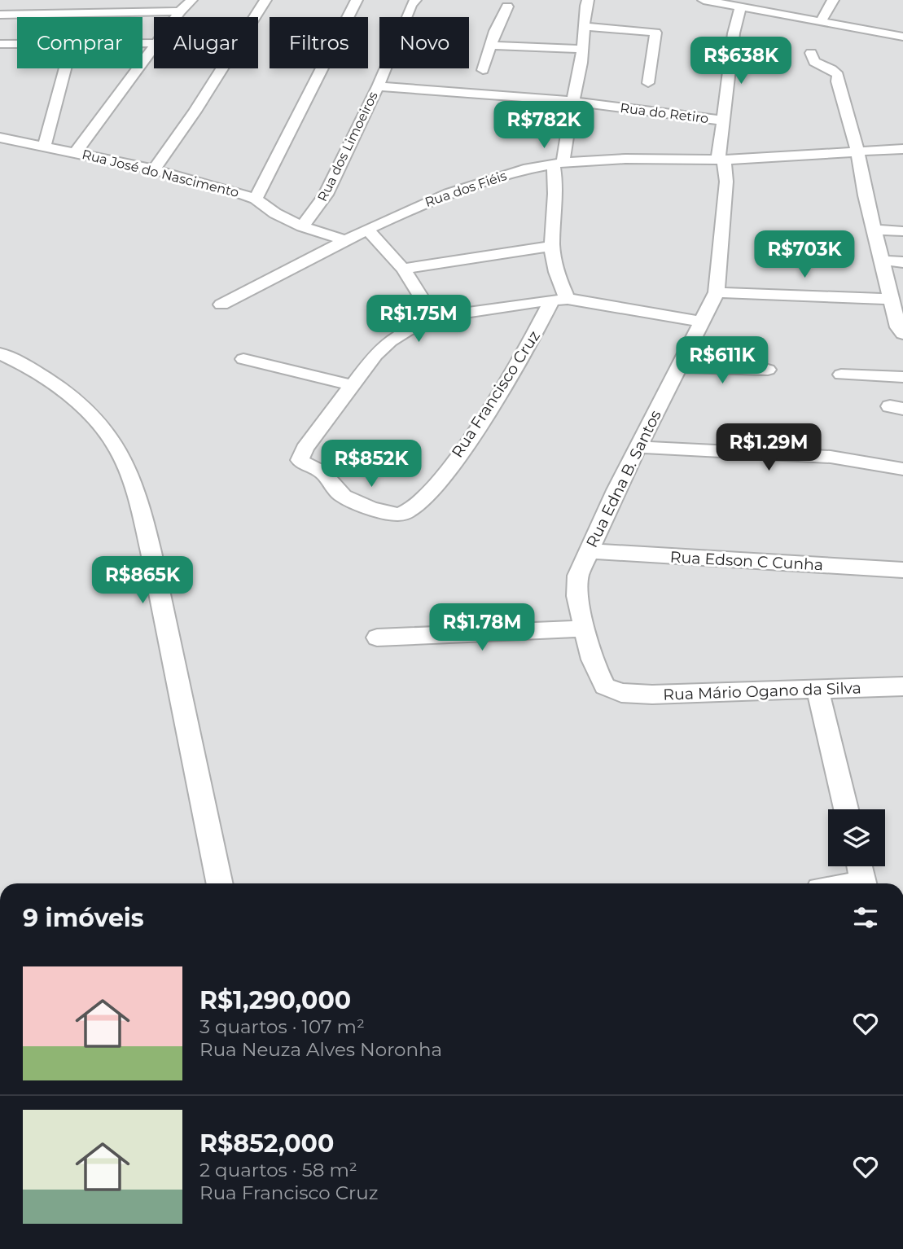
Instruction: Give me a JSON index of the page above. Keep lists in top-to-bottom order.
{
  "streets": {
    "street": [
      "Rua do Retiro",
      "Rua dos Limoeiros",
      "Rua José do Nascimento",
      "Rua dos Fiéis",
      "Rua Francisco Cruz",
      "Rua Edna B. Santos",
      "Rua Edson C Cunha",
      "Rua Mário Ogano da Silva"
    ]
  },
  "crossings": [
    ["Rua do Retiro", "Rua Edna B. Santos"],
    ["Rua dos Limoeiros", "Rua José do Nascimento"],
    ["Rua José do Nascimento", "Rua dos Fiéis"],
    ["Rua dos Fiéis", "Rua Edna B. Santos"],
    ["Rua Edna B. Santos", "Rua Edson C Cunha"],
    ["Rua Edna B. Santos", "Rua Mário Ogano da Silva"]
  ],
  "page": {
    "chip": [
      "Comprar",
      "Alugar",
      "Filtros",
      "Novo"
    ],
    "price": [
      "R$638K",
      "R$782K",
      "R$703K",
      "R$1.75M",
      "R$611K",
      "R$1.29M",
      "R$852K",
      "R$865K",
      "R$1.78M"
    ],
    "heading": "9 imóveis",
    "list": [
      {
        "name": "R$1,290,000",
        "note": "3 quartos · 107 m² · Rua Neuza Alves Noronha"
      },
      {
        "name": "R$852,000",
        "note": "2 quartos · 58 m² · Rua Francisco Cruz"
      }
    ]
  }
}
